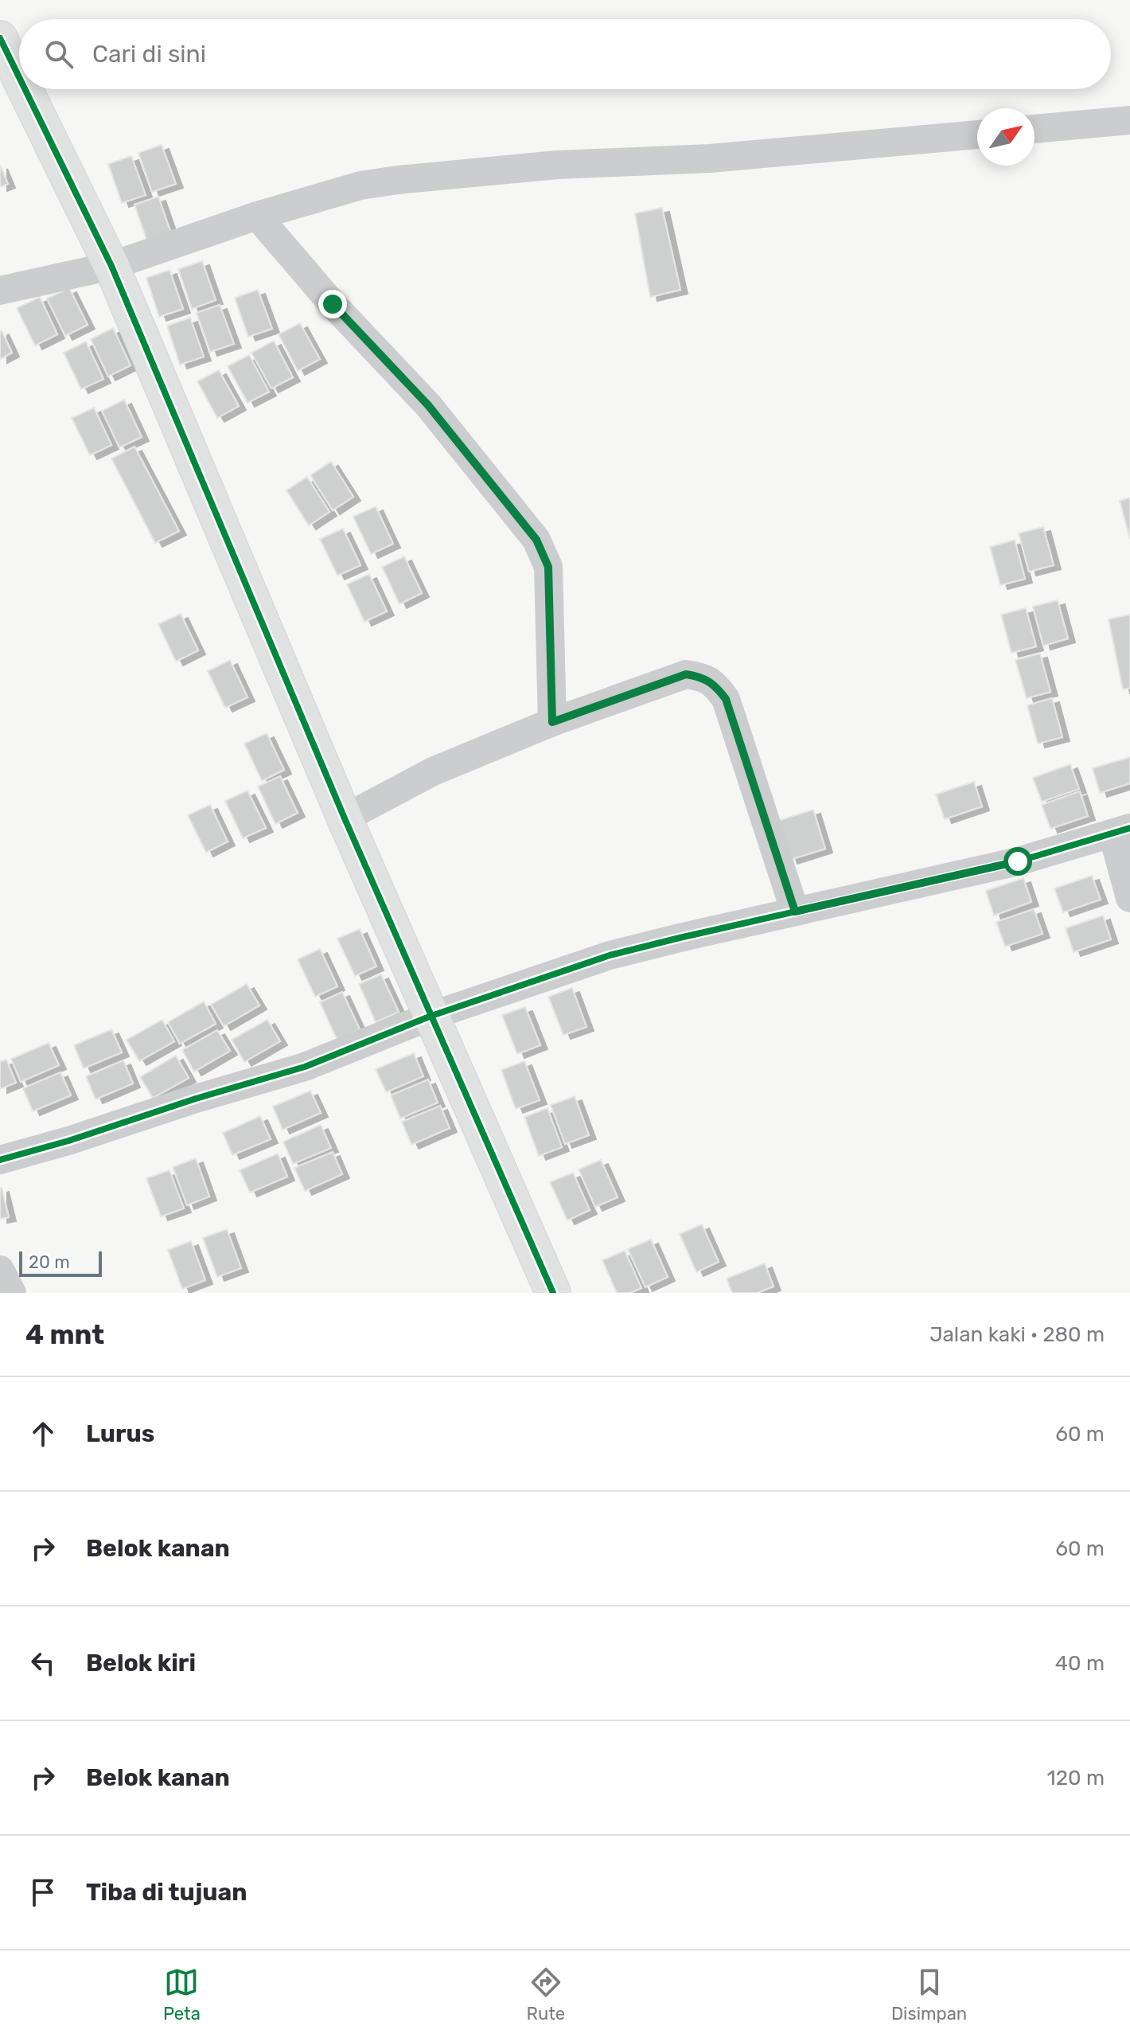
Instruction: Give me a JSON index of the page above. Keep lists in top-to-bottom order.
{
  "scale_bar": "20 m",
  "north": "top right",
  "page": {
    "search": "Cari di sini",
    "scale": "20 m",
    "heading": ["4 mnt", "Jalan kaki · 280 m"],
    "list": [
      ["Lurus", "60 m"],
      ["Belok kanan", "60 m"],
      ["Belok kiri", "40 m"],
      ["Belok kanan", "120 m"],
      "Tiba di tujuan"
    ],
    "nav": ["Peta", "Rute", "Disimpan"]
  }
}
